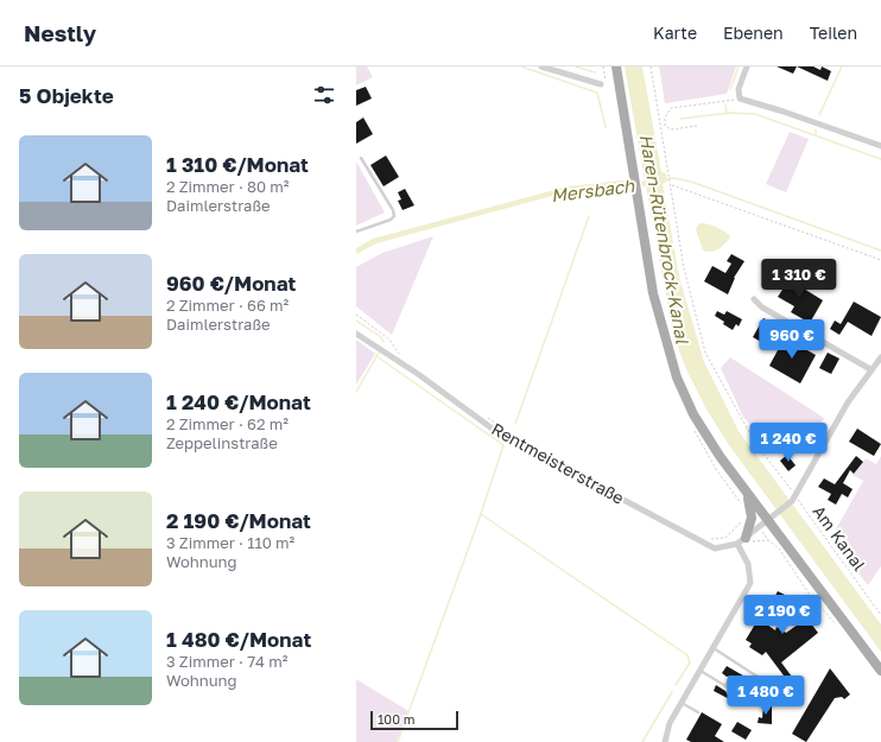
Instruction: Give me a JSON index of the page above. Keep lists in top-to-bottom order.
{
  "streets": {
    "street": ["Rentmeisterstraße"],
    "path": ["Am Kanal"]
  },
  "crossings": [
    ["Rentmeisterstraße", "Am Kanal"]
  ],
  "water": ["Mersbach", "Haren-Rütenbrock-Kanal"],
  "scale_bar": "100 m",
  "page": {
    "header": "Nestly",
    "nav": ["Karte", "Ebenen", "Teilen"],
    "heading": "5 Objekte",
    "list": [
      {
        "name": "1 310 €/Monat",
        "note": "2 Zimmer · 80 m² · Daimlerstraße"
      },
      {
        "name": "960 €/Monat",
        "note": "2 Zimmer · 66 m² · Daimlerstraße"
      },
      {
        "name": "1 240 €/Monat",
        "note": "2 Zimmer · 62 m² · Zeppelinstraße"
      },
      {
        "name": "2 190 €/Monat",
        "note": "3 Zimmer · 110 m² · Wohnung"
      },
      {
        "name": "1 480 €/Monat",
        "note": "3 Zimmer · 74 m² · Wohnung"
      }
    ],
    "price": [
      "1 310 €",
      "960 €",
      "1 240 €",
      "2 190 €",
      "1 480 €"
    ],
    "scale": "100 m"
  }
}
